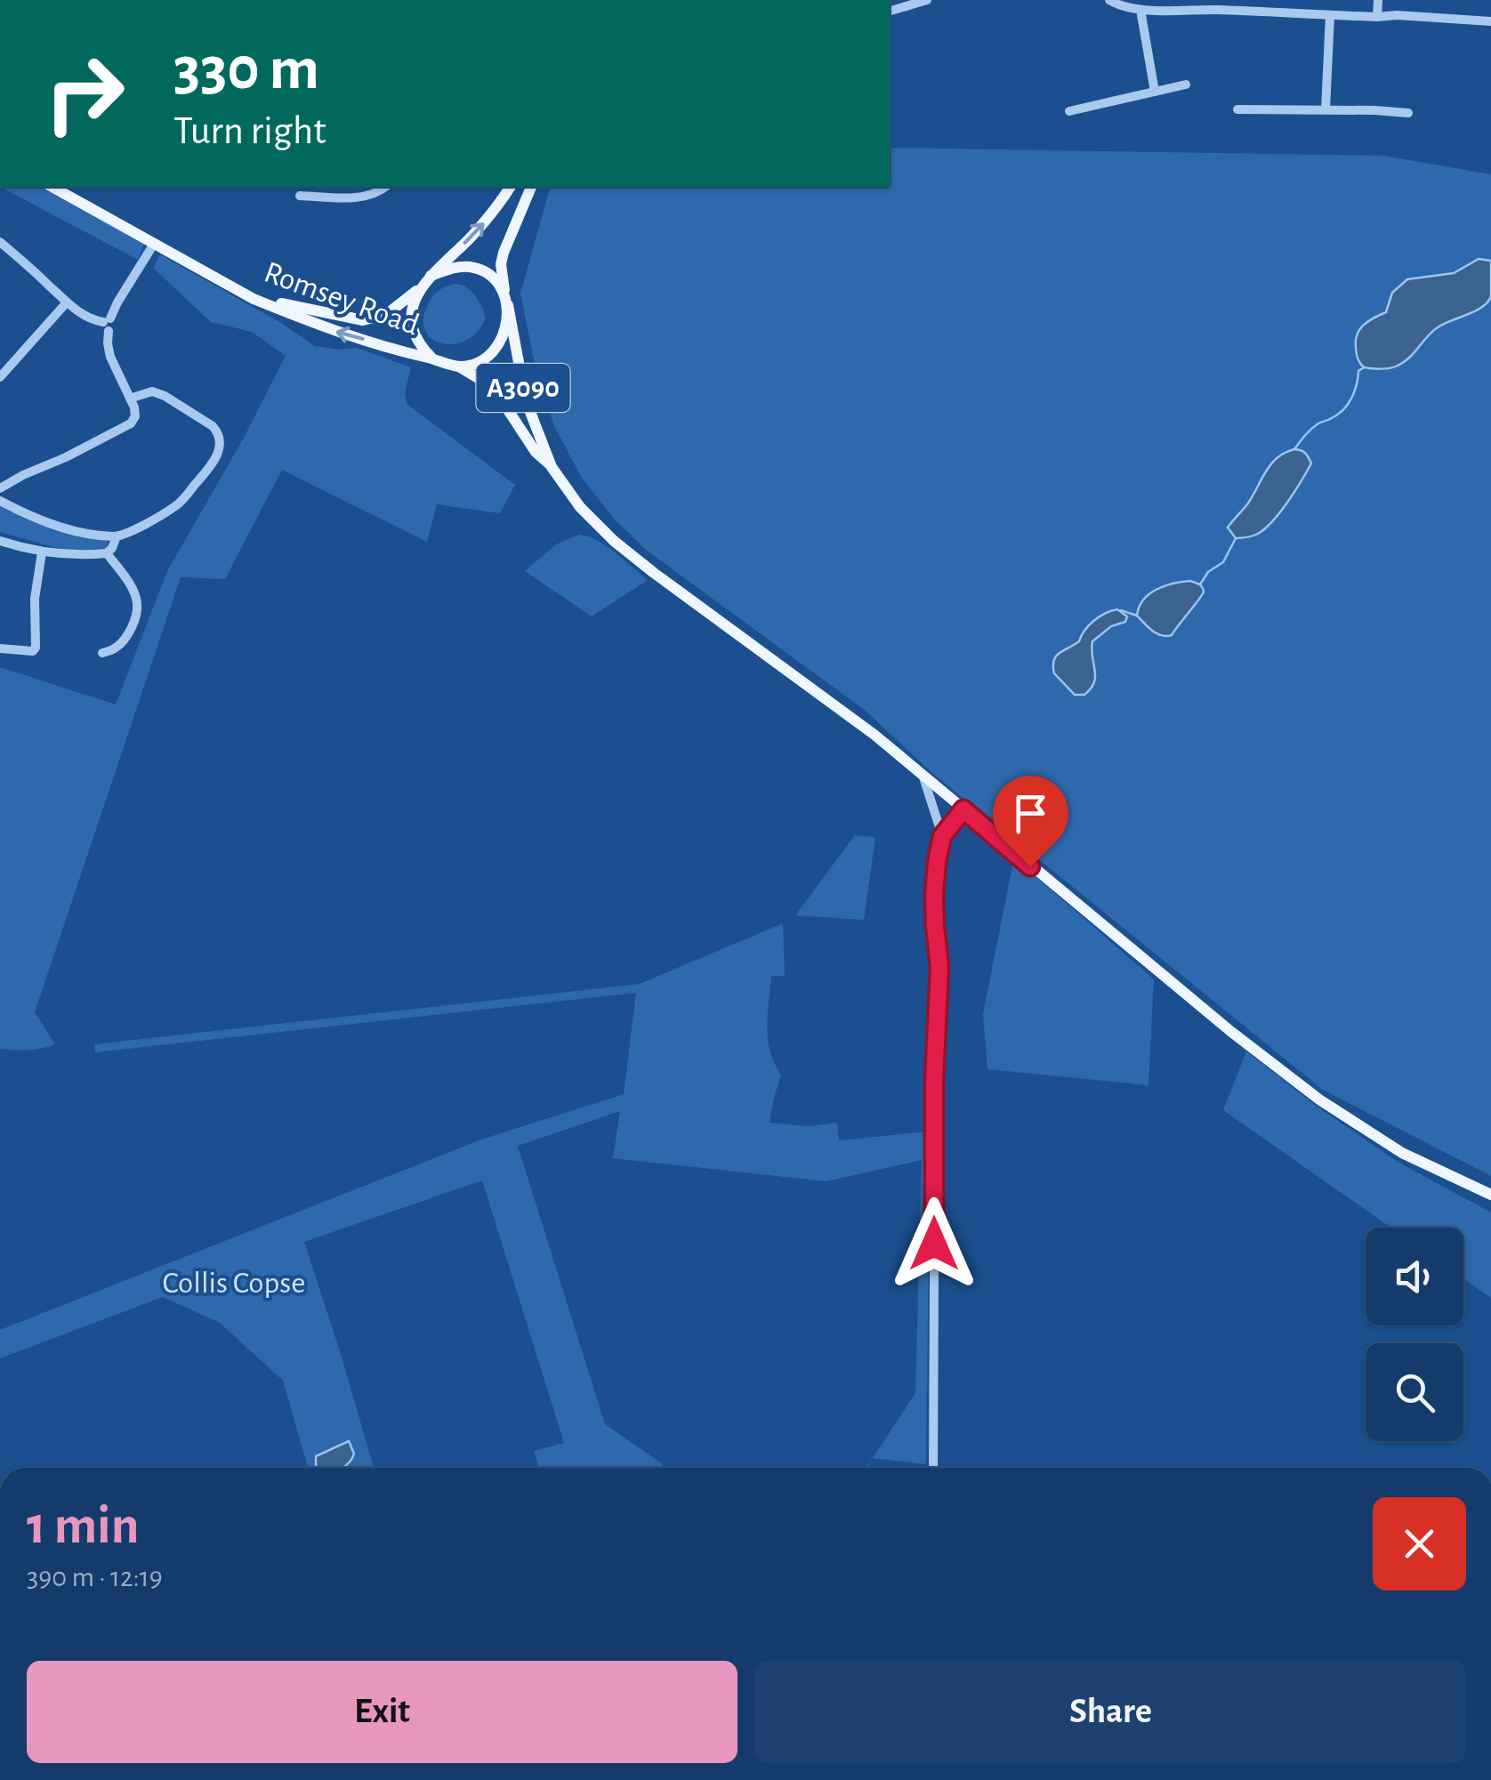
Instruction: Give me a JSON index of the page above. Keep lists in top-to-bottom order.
{
  "streets": {
    "main road": ["Romsey Road", "A3090"]
  },
  "crossings": [
    ["Romsey Road", "A3090"]
  ],
  "parks": ["Collis Copse"],
  "page": {
    "turn": ["330 m", "Turn right"],
    "heading": ["1 min", "390 m · 12:19"],
    "buttons": ["Exit", "Share"]
  }
}
